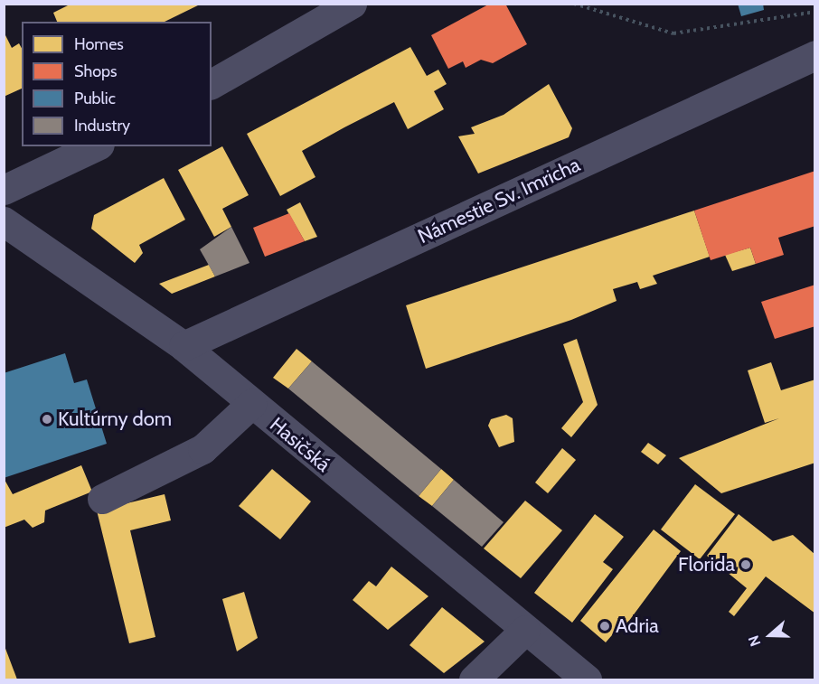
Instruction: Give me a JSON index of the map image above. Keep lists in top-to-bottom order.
{
  "streets": {
    "street": ["Námestie Sv. Imricha", "Hasičská"]
  },
  "crossings": [
    ["Námestie Sv. Imricha", "Hasičská"]
  ],
  "places": ["Kultúrny dom", "Florida", "Adria"],
  "legend": [
    "Homes",
    "Shops",
    "Public",
    "Industry"
  ],
  "north": "left"
}
